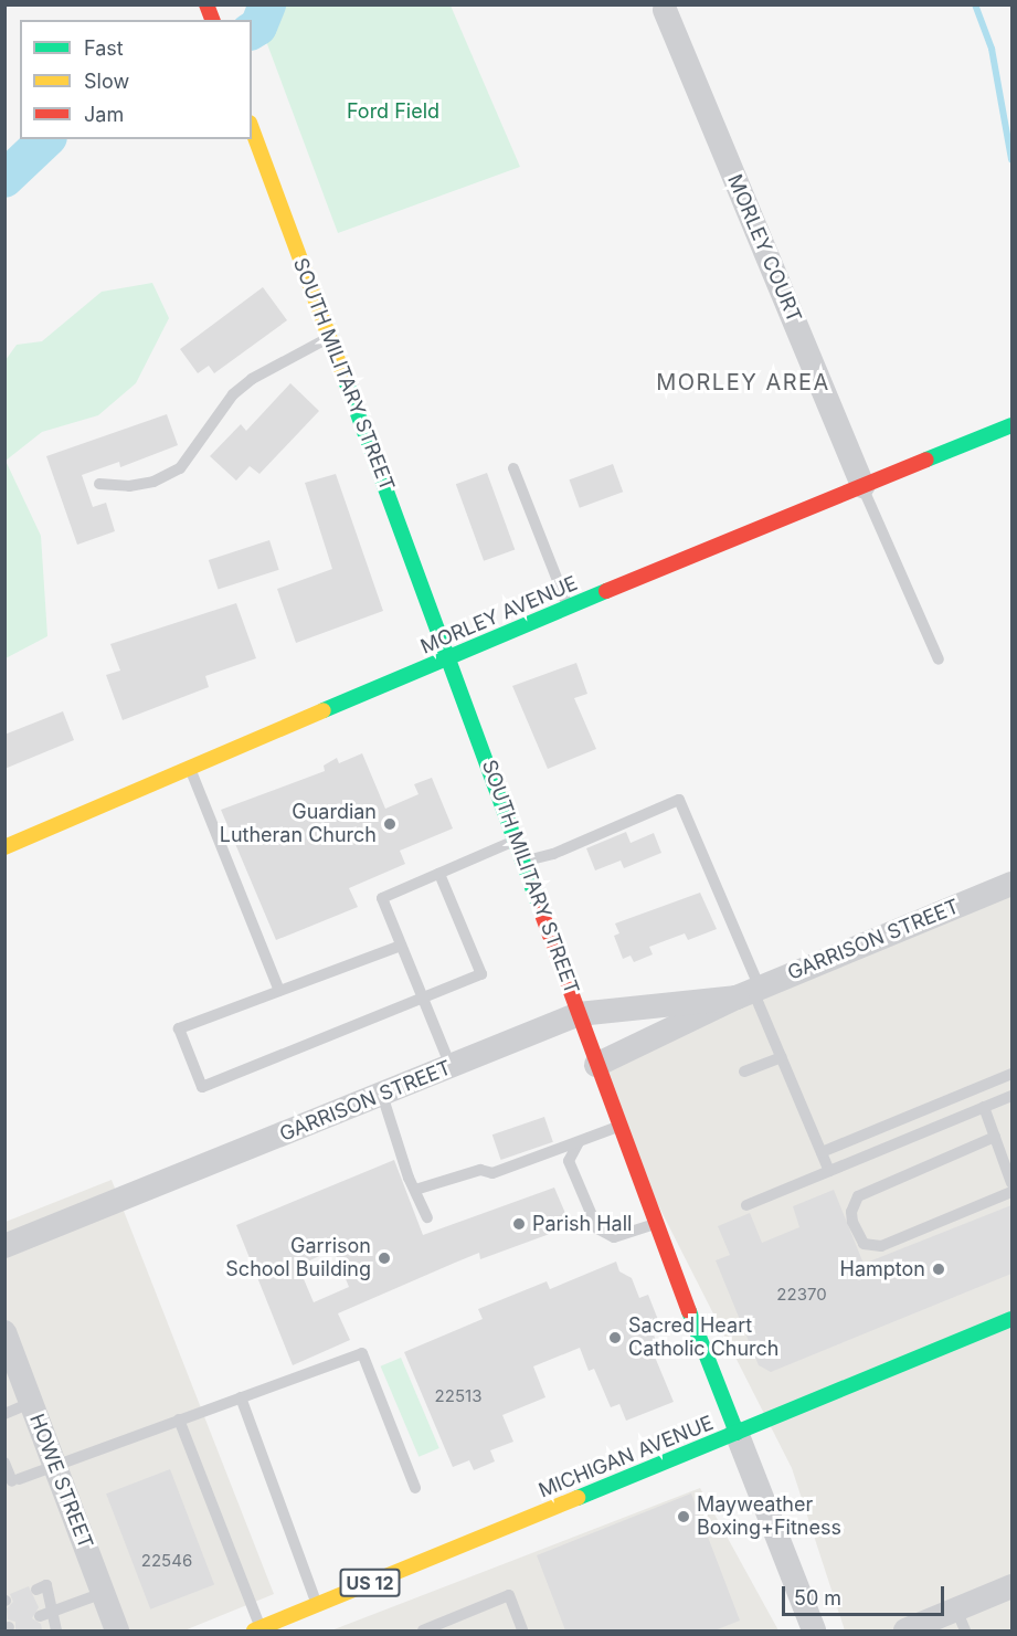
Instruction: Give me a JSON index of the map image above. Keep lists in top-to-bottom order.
{
  "streets": {
    "street": [
      "MORLEY COURT",
      "SOUTH MILITARY STREET",
      "MORLEY AVENUE",
      "GARRISON STREET",
      "MICHIGAN AVENUE",
      "HOWE STREET",
      "US 12"
    ]
  },
  "crossings": [
    ["MORLEY COURT", "MORLEY AVENUE"],
    ["SOUTH MILITARY STREET", "MORLEY AVENUE"],
    ["SOUTH MILITARY STREET", "GARRISON STREET"],
    ["SOUTH MILITARY STREET", "MICHIGAN AVENUE"]
  ],
  "districts": ["MORLEY AREA"],
  "parks": ["Ford Field"],
  "places": [
    "Guardian Lutheran Church",
    "Parish Hall",
    "Garrison School Building",
    "Hampton",
    "Sacred Heart Catholic Church",
    "Mayweather Boxing+Fitness"
  ],
  "house_numbers": ["22370", "22513", "22546"],
  "legend": ["Fast", "Slow", "Jam"],
  "scale_bar": "50 m"
}
